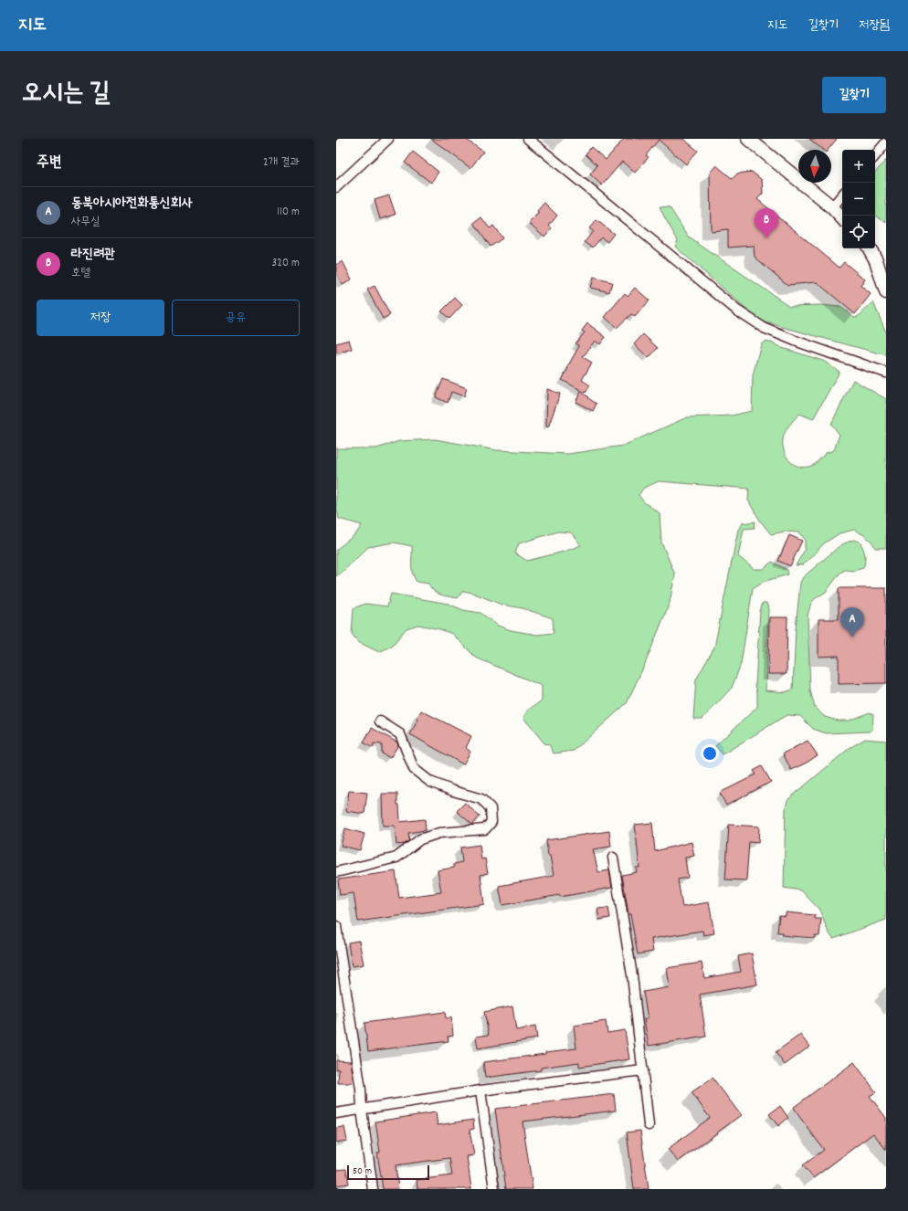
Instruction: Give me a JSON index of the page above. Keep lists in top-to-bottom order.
{
  "scale_bar": "50 m",
  "north": "bottom",
  "page": {
    "header": "지도",
    "nav": ["지도", "길찾기", "저장됨"],
    "title": "오시는 길",
    "buttons": [
      "길찾기",
      ["저장", "공유"]
    ],
    "heading": ["주변", "2개 결과"],
    "map_buttons": ["+", "−"],
    "list": [
      {
        "mark": "A",
        "name": "동북아시아전화통신회사",
        "note": "사무실",
        "value": "110 m"
      },
      {
        "mark": "B",
        "name": "라진려관",
        "note": "호텔",
        "value": "320 m"
      }
    ],
    "pins": ["B", "A"],
    "scale": "50 m"
  }
}
